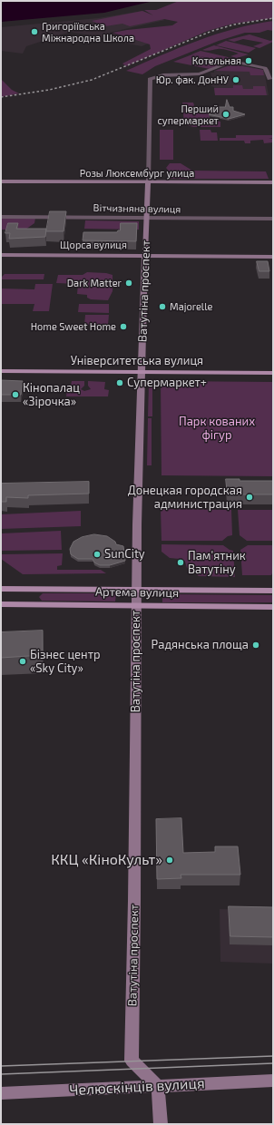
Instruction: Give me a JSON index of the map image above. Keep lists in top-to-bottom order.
{
  "streets": {
    "main road": ["Університетська вулиця", "Артема вулиця"],
    "street": [
      "Розы Люксембург улица",
      "Вітчизняна вулиця",
      "Щорса вулиця",
      "Ватутіна проспект",
      "Челюскінців вулиця"
    ]
  },
  "crossings": [
    ["Розы Люксембург улица", "Ватутіна проспект"],
    ["Вітчизняна вулиця", "Ватутіна проспект"],
    ["Щорса вулиця", "Ватутіна проспект"],
    ["Ватутіна проспект", "Університетська вулиця"],
    ["Ватутіна проспект", "Артема вулиця"],
    ["Ватутіна проспект", "Челюскінців вулиця"]
  ],
  "parks": ["Парк кованих фігур"],
  "places": [
    "Григоріївська Міжнародна Школа",
    "Котельная",
    "Юр. фак. ДонНУ",
    "Перший супермаркет",
    "Dark Matter",
    "Majorelle",
    "Home Sweet Home",
    "Супермаркет+",
    "Кінопалац «Зірочка»",
    "Донецкая городская администрация",
    "SunCity",
    "Пам'ятник Ватутіну",
    "Радянська площа",
    "Бізнес центр «Sky City»",
    "ККЦ «КіноКульт»"
  ]
}
